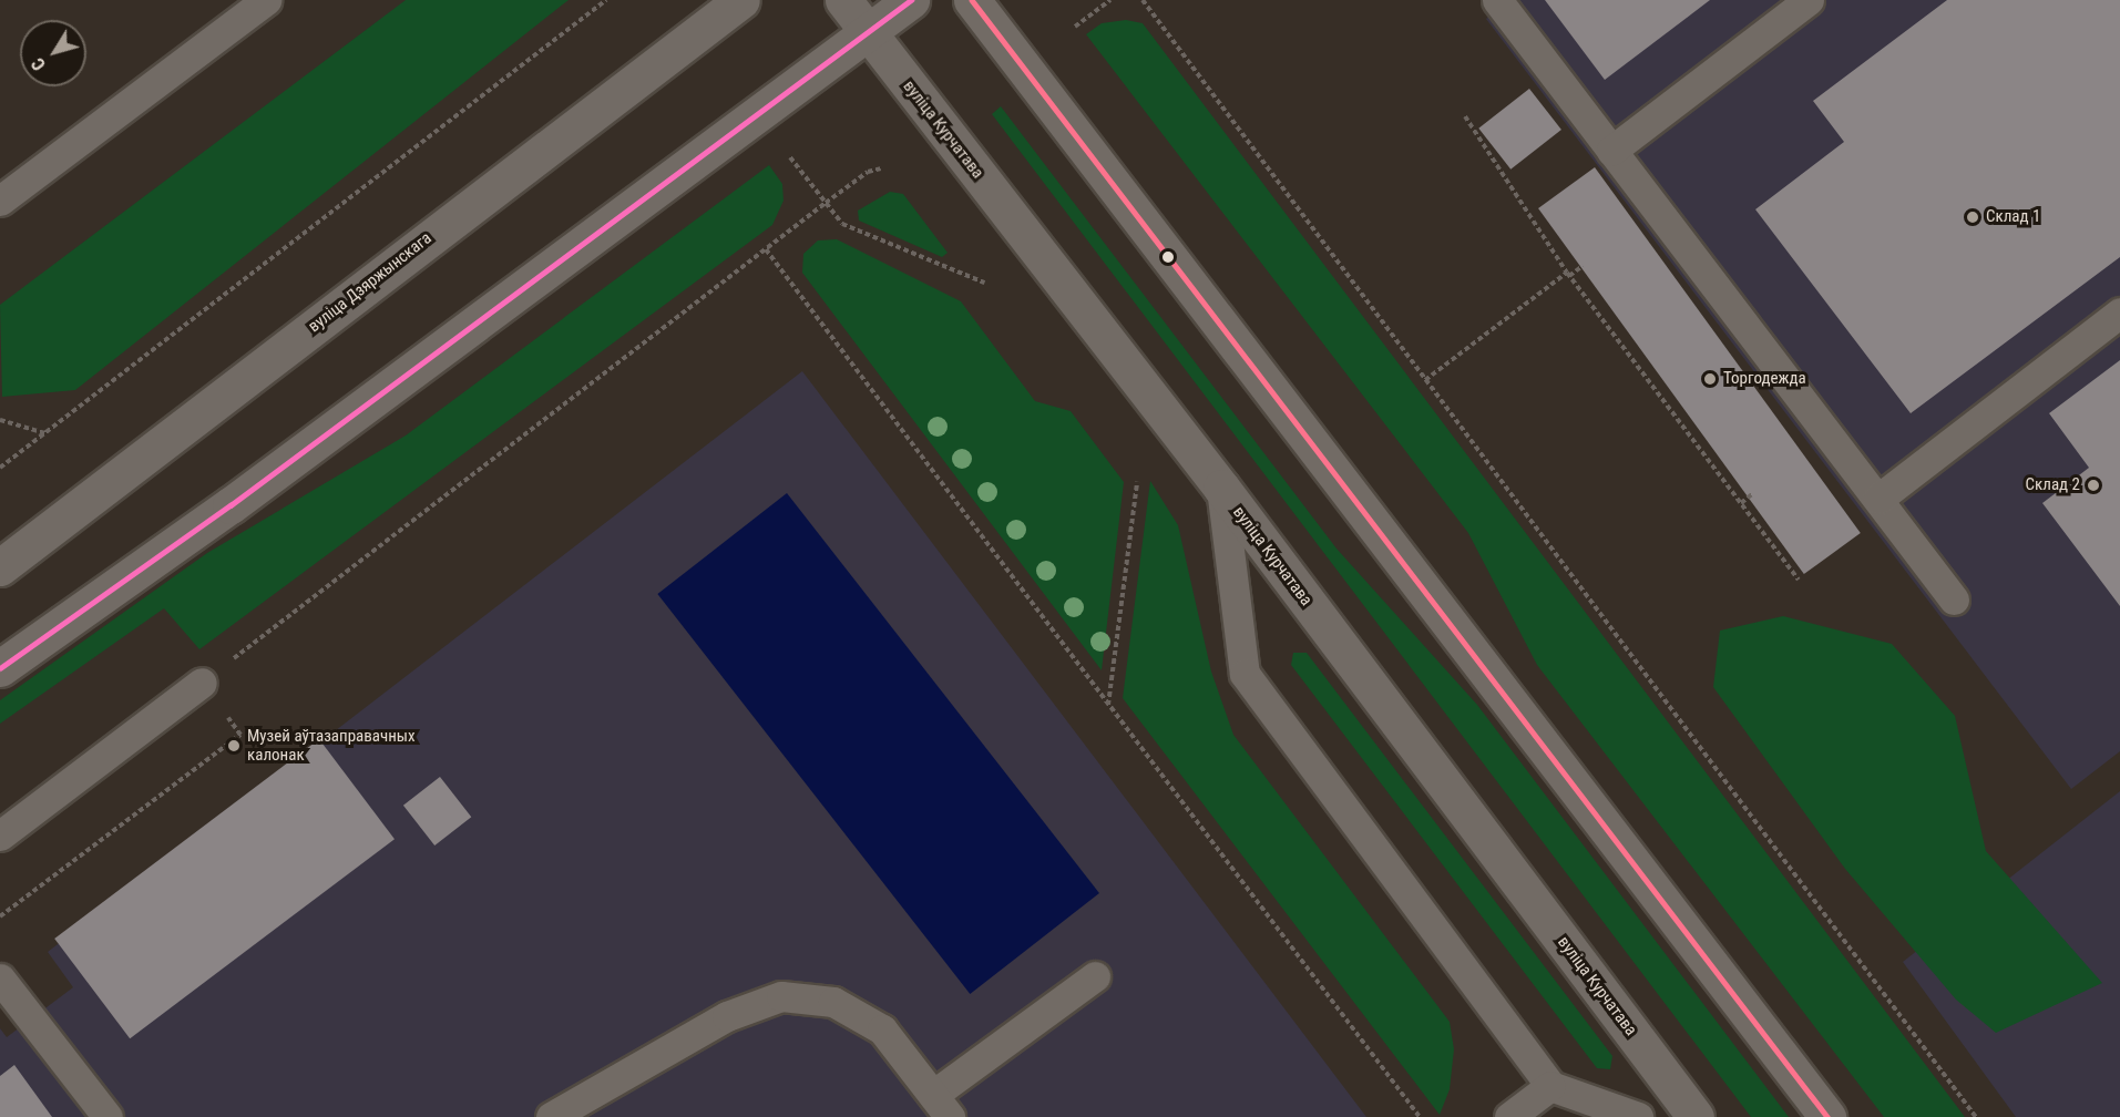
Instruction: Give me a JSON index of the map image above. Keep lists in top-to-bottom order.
{
  "streets": {
    "main road": ["вуліца Курчатава", "вуліца Дзяржынскага"]
  },
  "places": [
    "Склад 1",
    "Торгодежда",
    "Склад 2",
    "Музей аўтазаправачных калонак"
  ],
  "north": "bottom left"
}
